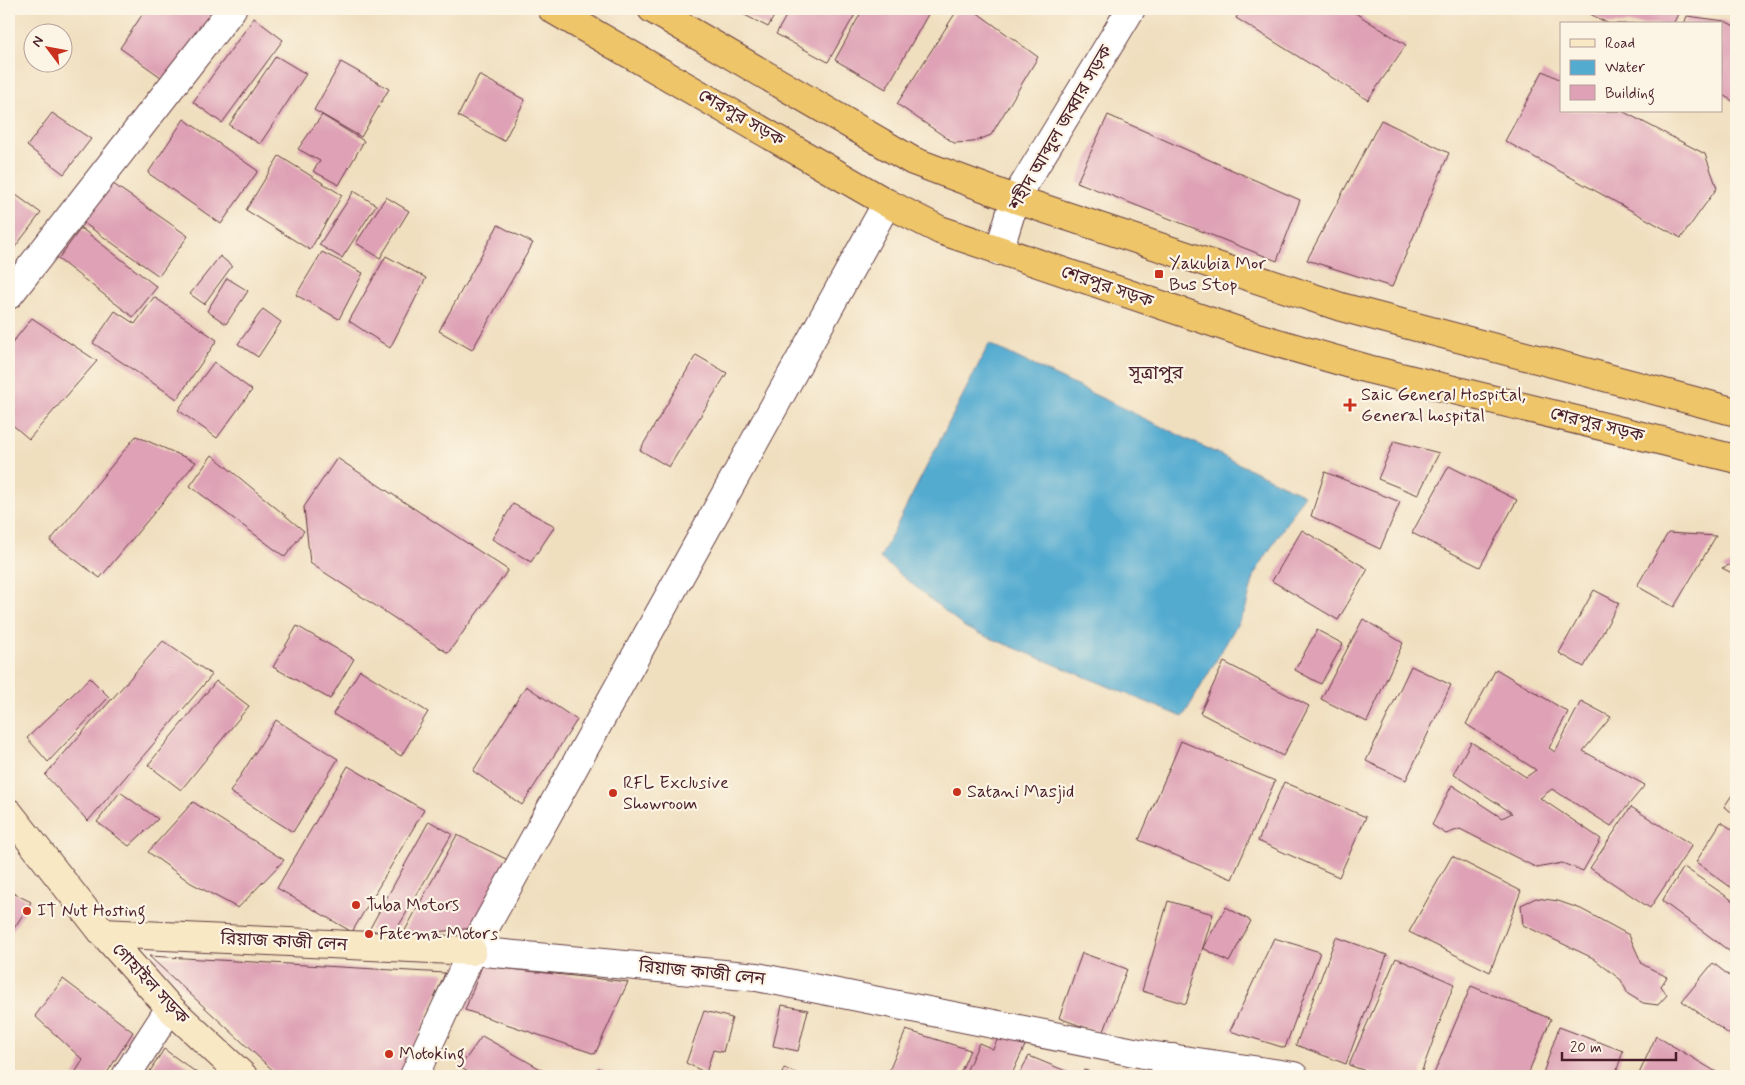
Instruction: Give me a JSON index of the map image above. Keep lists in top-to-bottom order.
{
  "streets": {
    "highway": ["শেরপুর সড়ক"],
    "main road": ["রিয়াজ কাজী লেন", "গোহাইল সড়ক"],
    "street": ["শহীদ আব্দুল জব্বার সড়ক"]
  },
  "crossings": [
    ["শেরপুর সড়ক", "শহীদ আব্দুল জব্বার সড়ক"],
    ["রিয়াজ কাজী লেন", "গোহাইল সড়ক"]
  ],
  "districts": ["সূত্রাপুর"],
  "places": {
    "transit": ["Yakubia Mor Bus Stop"],
    "health": ["Saic General Hospital, General hospital"],
    "other": [
      "Satani Masjid",
      "RFL Exclusive Showroom",
      "Tuba Motors",
      "IT Nut Hosting",
      "Fatema Motors",
      "Motoking"
    ]
  },
  "legend": ["Road", "Water", "Building"],
  "scale_bar": "20 m",
  "north": "top left"
}
